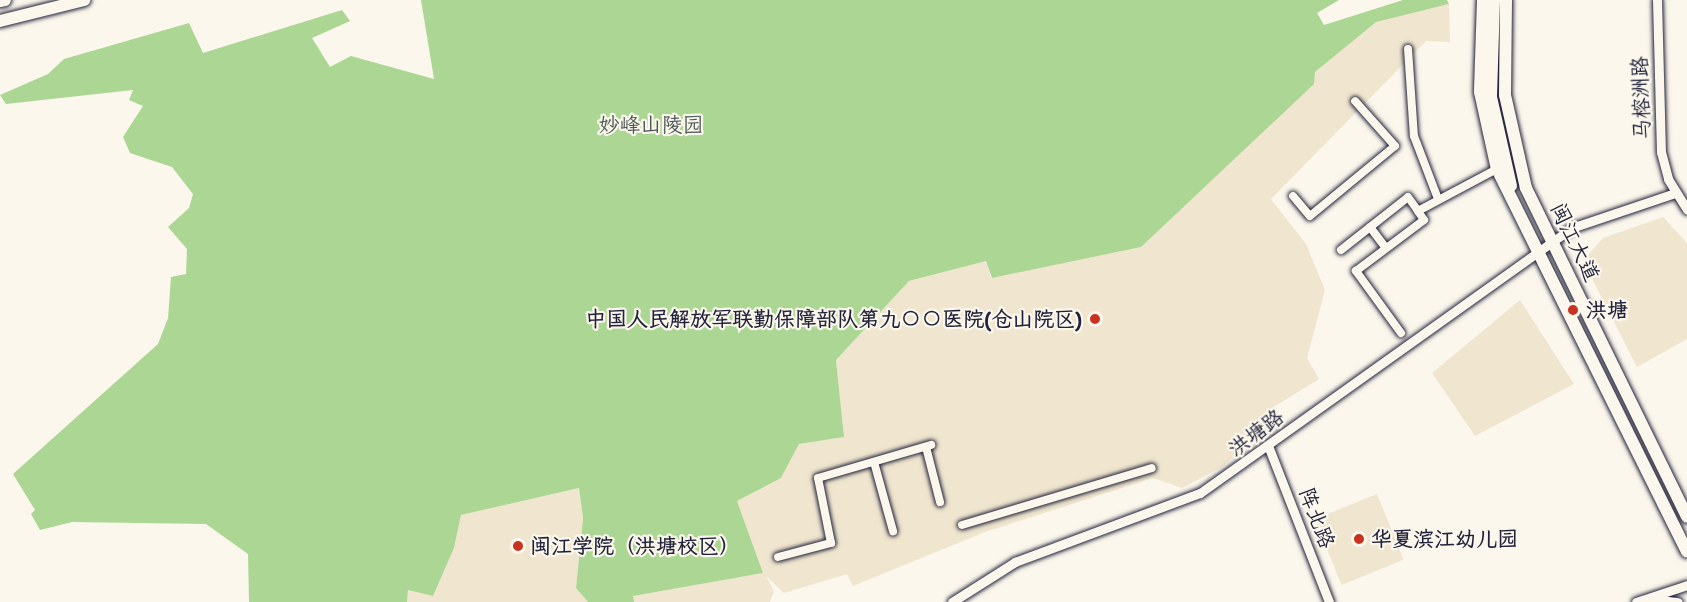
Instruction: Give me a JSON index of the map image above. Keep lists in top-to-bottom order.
{
  "streets": {
    "main road": ["闽江大道"],
    "street": ["马榕洲路", "洪塘路", "阵北路"]
  },
  "crossings": [
    ["马榕洲路", "洪塘路"],
    ["闽江大道", "洪塘路"],
    ["洪塘路", "阵北路"]
  ],
  "parks": ["妙峰山陵园"],
  "places": [
    "洪塘",
    "中国人民解放军联勤保障部队第九〇〇医院(仓山院区)",
    "华夏滨江幼儿园",
    "闽江学院（洪塘校区）"
  ]
}
